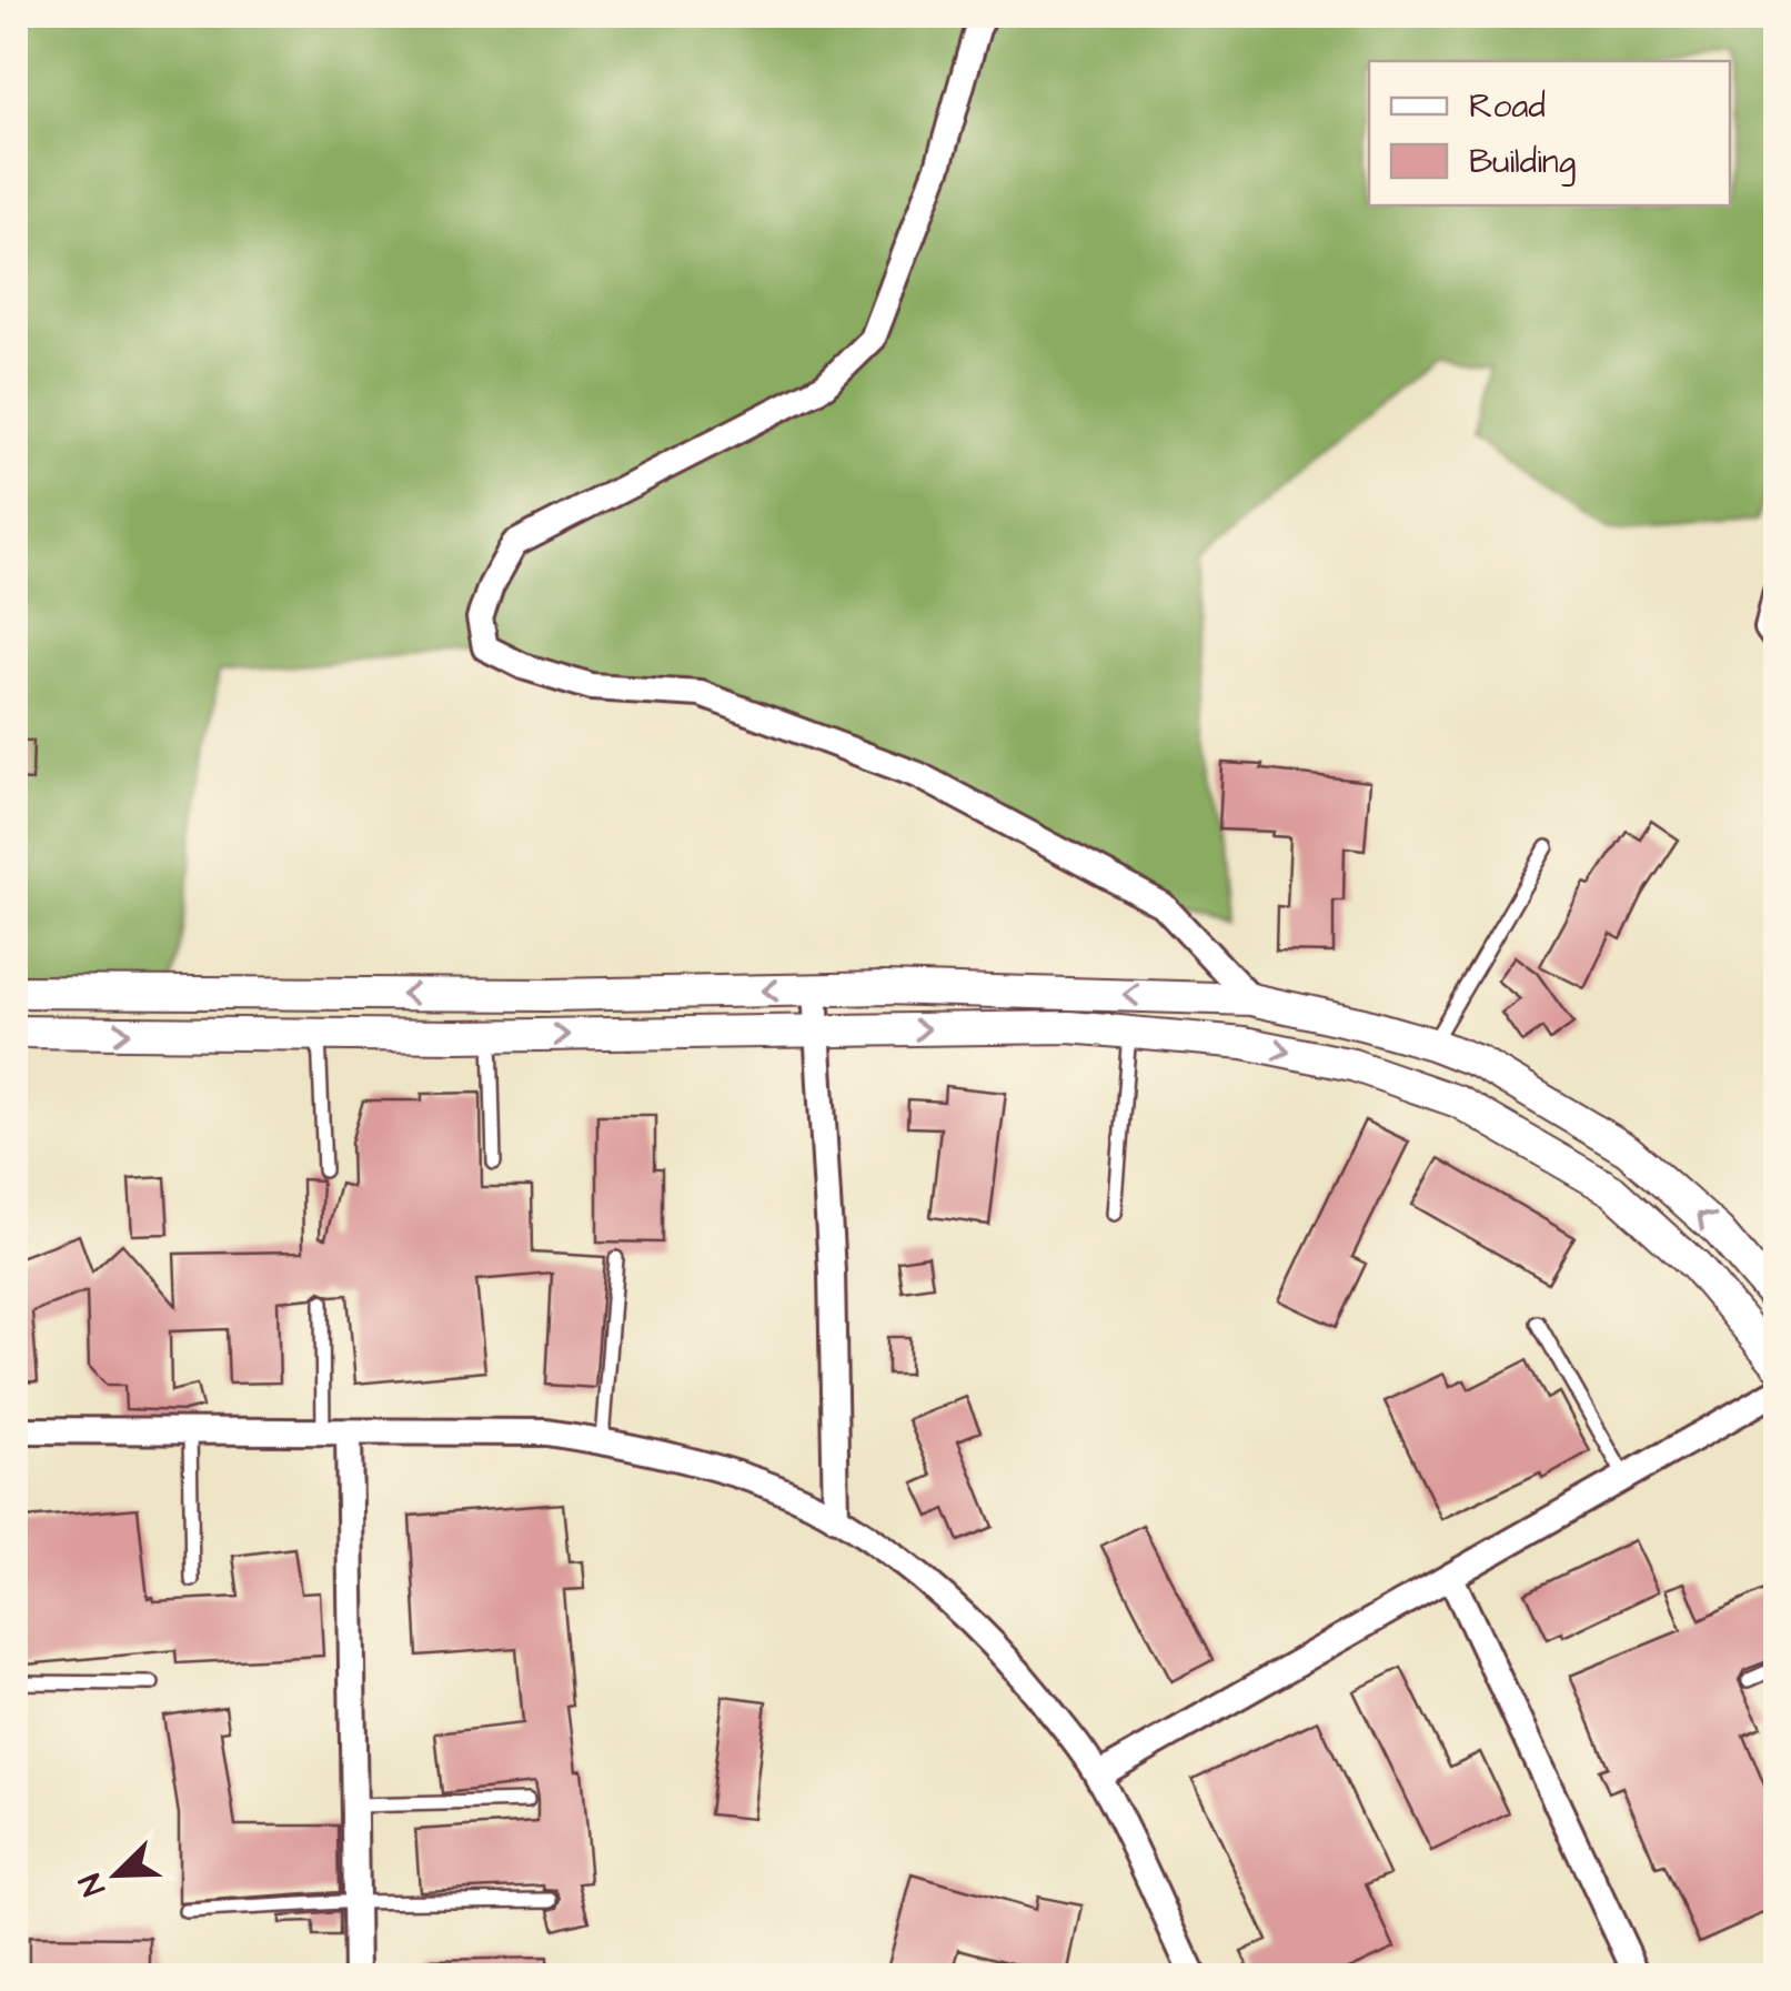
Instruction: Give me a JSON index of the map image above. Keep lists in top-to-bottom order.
{
  "legend": ["Road", "Building"],
  "north": "bottom left"
}
